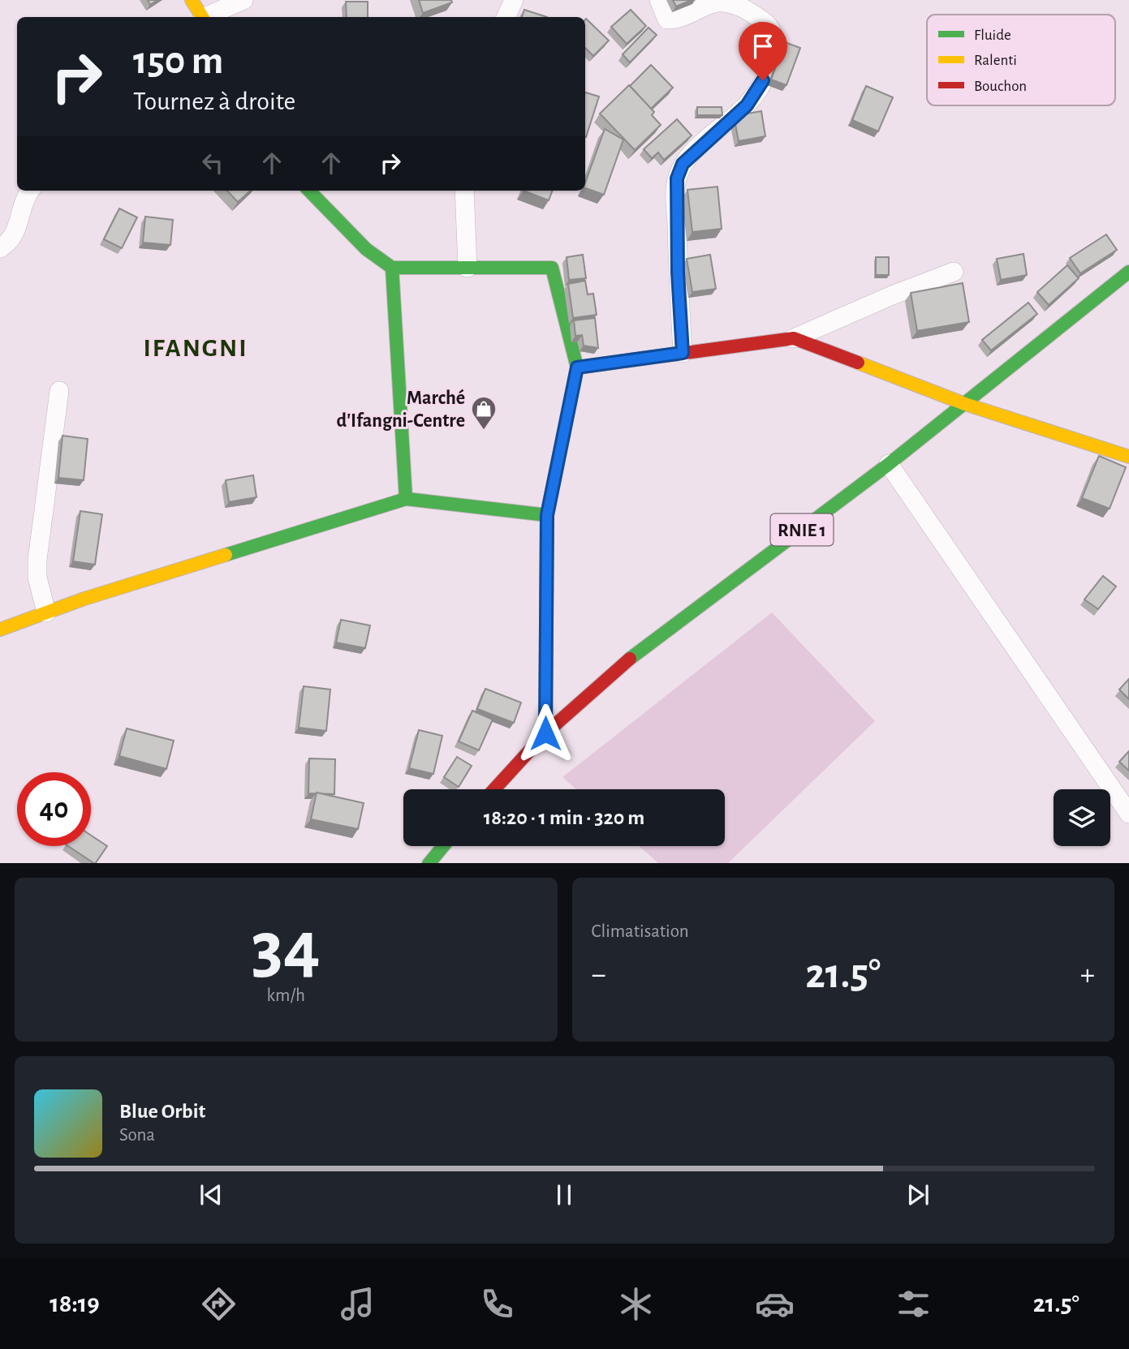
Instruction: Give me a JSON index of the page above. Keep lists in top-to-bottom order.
{
  "streets": {
    "main road": ["RNIE 1"]
  },
  "districts": ["IFANGNI"],
  "places": {
    "shop": ["Marché d'Ifangni-Centre"]
  },
  "legend": ["Fluide", "Ralenti", "Bouchon"],
  "page": {
    "turn": ["150 m", "Tournez à droite"],
    "limit": "40",
    "trip": "18:20 · 1 min · 320 m",
    "tile": [
      ["34", "km/h"],
      "Climatisation"
    ],
    "heat": ["−", "21.5°", "+"],
    "song": ["Blue Orbit", "Sona"],
    "tabs": ["18:19", "21.5°"]
  }
}
